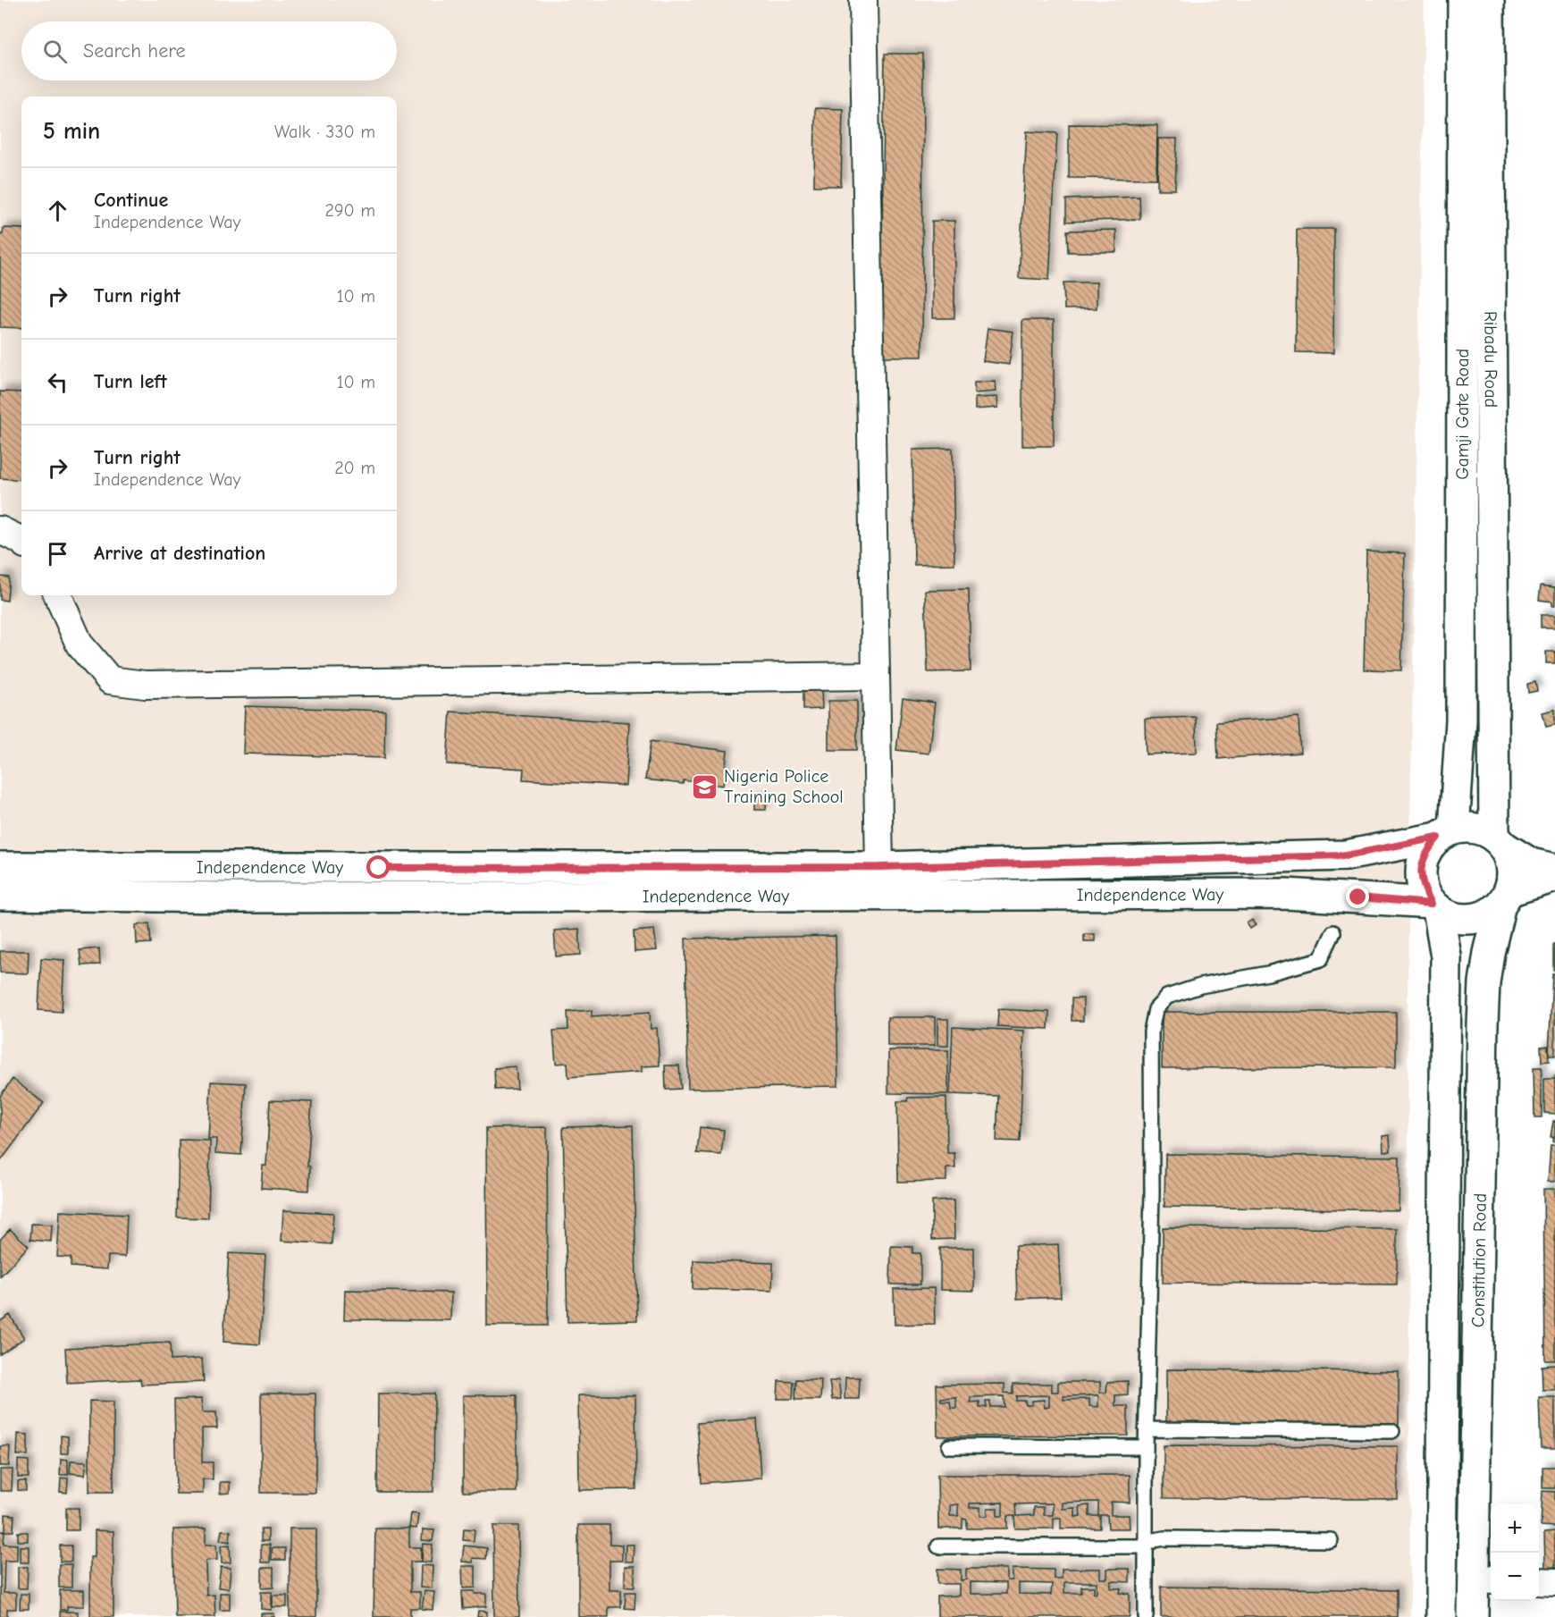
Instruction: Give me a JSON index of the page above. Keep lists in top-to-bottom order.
{
  "streets": {
    "main road": [
      "Ribadu Road",
      "Gamji Gate Road",
      "Independence Way",
      "Constitution Road"
    ]
  },
  "crossings": [
    ["Ribadu Road", "Gamji Gate Road"],
    ["Ribadu Road", "Independence Way"],
    ["Ribadu Road", "Constitution Road"],
    ["Gamji Gate Road", "Independence Way"],
    ["Gamji Gate Road", "Constitution Road"],
    ["Independence Way", "Constitution Road"]
  ],
  "places": {
    "school or university": ["Nigeria Police Training School"]
  },
  "page": {
    "search": "Search here",
    "heading": ["5 min", "Walk · 330 m"],
    "list": [
      ["Continue", "Independence Way", "290 m"],
      ["Turn right", "10 m"],
      ["Turn left", "10 m"],
      ["Turn right", "Independence Way", "20 m"],
      "Arrive at destination"
    ],
    "map_buttons": ["+", "−"]
  }
}
